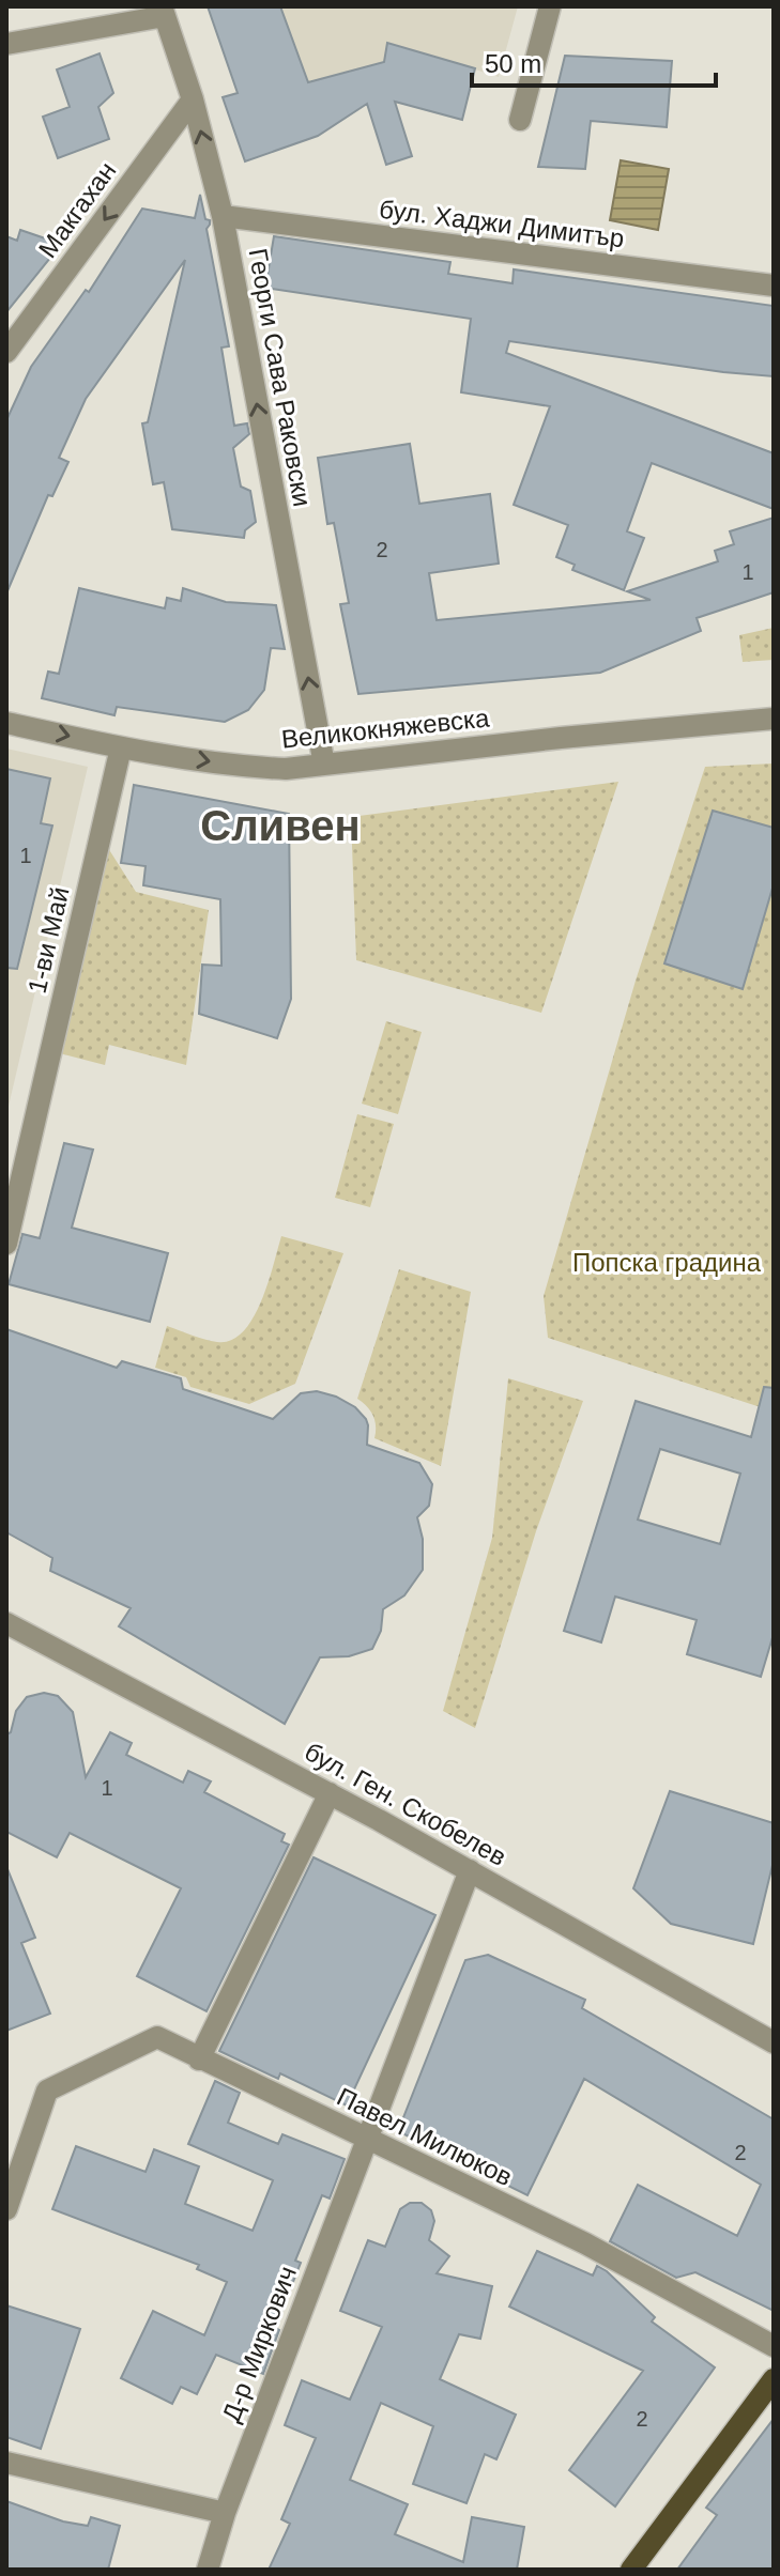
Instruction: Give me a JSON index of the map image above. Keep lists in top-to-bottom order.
{
  "streets": {
    "street": [
      "Макгахан",
      "бул. Хаджи Димитър",
      "Георги Сава Раковски",
      "Великокняжевска",
      "1-ви Май",
      "бул. Ген. Скобелев",
      "Павел Милюков",
      "Д-р Миркович"
    ]
  },
  "crossings": [
    ["Макгахан", "Георги Сава Раковски"],
    ["бул. Хаджи Димитър", "Георги Сава Раковски"],
    ["Георги Сава Раковски", "Великокняжевска"],
    ["Великокняжевска", "1-ви Май"],
    ["бул. Ген. Скобелев", "Д-р Миркович"],
    ["Павел Милюков", "Д-р Миркович"]
  ],
  "one_way": ["Макгахан", "Георги Сава Раковски", "Великокняжевска"],
  "districts": ["Сливен"],
  "parks": ["Попска градина"],
  "house_numbers": [
    "2",
    "1",
    "1",
    "1",
    "2",
    "2"
  ],
  "scale_bar": "50 m"
}
